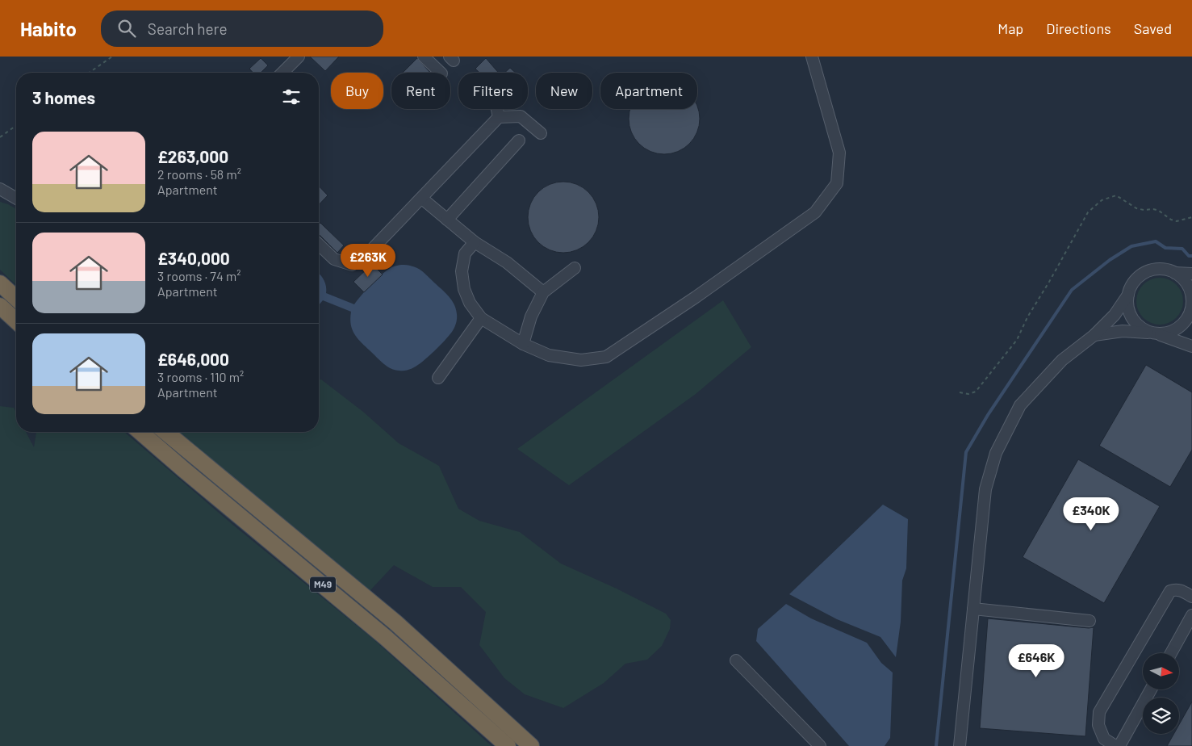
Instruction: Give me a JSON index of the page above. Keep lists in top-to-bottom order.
{
  "streets": {
    "highway": ["M49"]
  },
  "north": "right",
  "page": {
    "header": "Habito",
    "search": "Search here",
    "nav": ["Map", "Directions", "Saved"],
    "chip": [
      "Buy",
      "Rent",
      "Filters",
      "New",
      "Apartment"
    ],
    "heading": "3 homes",
    "list": [
      {
        "name": "£263,000",
        "note": "2 rooms · 58 m² · Apartment"
      },
      {
        "name": "£340,000",
        "note": "3 rooms · 74 m² · Apartment"
      },
      {
        "name": "£646,000",
        "note": "3 rooms · 110 m² · Apartment"
      }
    ],
    "price": ["£263K", "£340K", "£646K"]
  }
}
